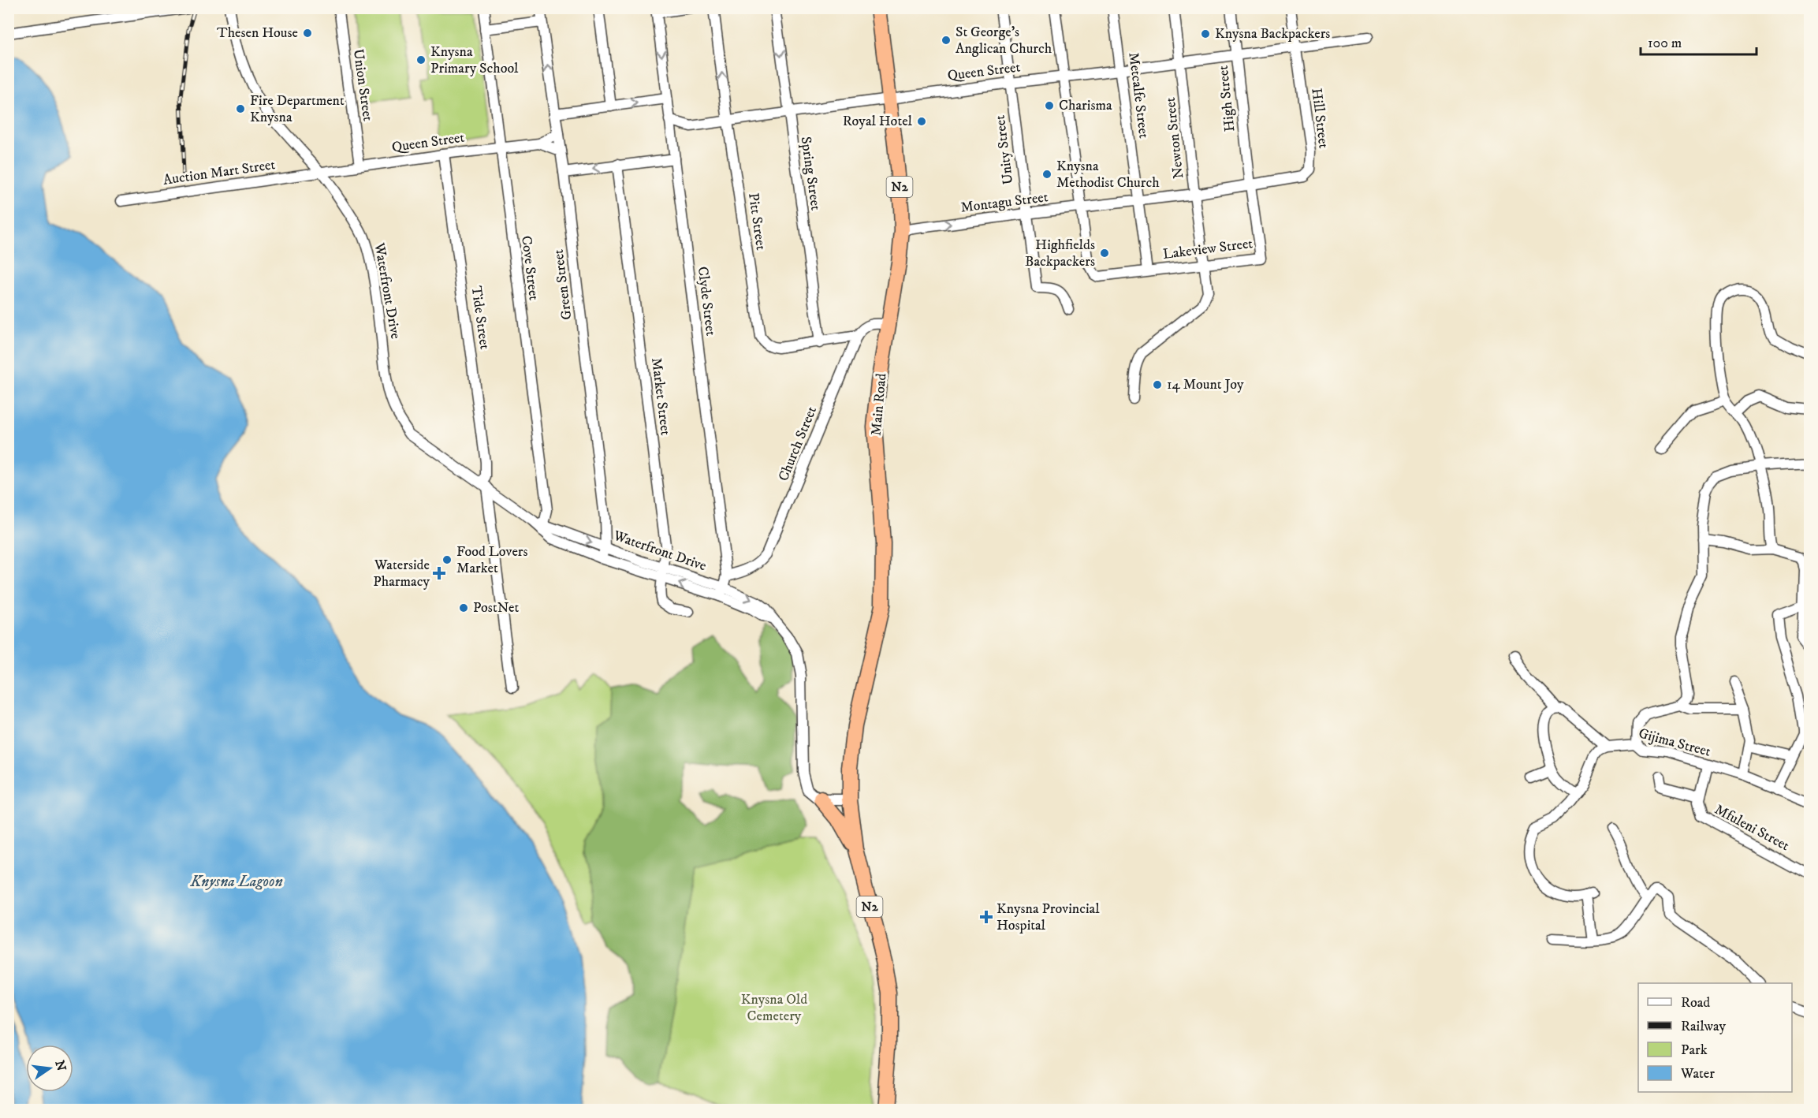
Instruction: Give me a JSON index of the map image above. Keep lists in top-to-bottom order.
{
  "streets": {
    "highway": ["N2", "Main Road"],
    "street": [
      "Queen Street",
      "Union Street",
      "Metcalfe Street",
      "High Street",
      "Hill Street",
      "Newton Street",
      "Unity Street",
      "Auction Mart Street",
      "Spring Street",
      "Montagu Street",
      "Pitt Street",
      "Lakeview Street",
      "Cove Street",
      "Green Street",
      "Waterfront Drive",
      "Clyde Street",
      "Tide Street",
      "Market Street",
      "Church Street",
      "Gijima Street",
      "Mfuleni Street"
    ]
  },
  "crossings": [
    ["Queen Street", "Union Street"],
    ["Queen Street", "Metcalfe Street"],
    ["Queen Street", "High Street"],
    ["Queen Street", "Hill Street"],
    ["Queen Street", "Newton Street"],
    ["Queen Street", "Unity Street"],
    ["Queen Street", "Auction Mart Street"],
    ["Queen Street", "Spring Street"],
    ["Queen Street", "Pitt Street"],
    ["Queen Street", "Cove Street"],
    ["Queen Street", "Green Street"],
    ["Queen Street", "Waterfront Drive"],
    ["Queen Street", "Clyde Street"],
    ["Queen Street", "Tide Street"],
    ["Queen Street", "Main Road"],
    ["Metcalfe Street", "Montagu Street"],
    ["Metcalfe Street", "Lakeview Street"],
    ["High Street", "Hill Street"],
    ["High Street", "Montagu Street"],
    ["High Street", "Lakeview Street"],
    ["Hill Street", "Montagu Street"],
    ["Hill Street", "Lakeview Street"],
    ["Newton Street", "Montagu Street"],
    ["Newton Street", "Lakeview Street"],
    ["Unity Street", "Montagu Street"],
    ["Auction Mart Street", "Waterfront Drive"],
    ["Spring Street", "Pitt Street"],
    ["N2", "Main Road"],
    ["Montagu Street", "Lakeview Street"],
    ["Montagu Street", "Main Road"],
    ["Pitt Street", "Church Street"],
    ["Cove Street", "Waterfront Drive"],
    ["Green Street", "Waterfront Drive"],
    ["Waterfront Drive", "Clyde Street"],
    ["Waterfront Drive", "Tide Street"],
    ["Waterfront Drive", "Market Street"],
    ["Clyde Street", "Church Street"],
    ["Gijima Street", "Mfuleni Street"]
  ],
  "one_way": ["Montagu Street"],
  "water": ["Knysna Lagoon"],
  "parks": ["Knysna Old Cemetery"],
  "places": {
    "other": [
      "Thesen House",
      "Knysna Backpackers",
      "St George's Anglican Church",
      "Knysna Primary School",
      "Charisma",
      "Fire Department Knysna",
      "Royal Hotel",
      "Knysna Methodist Church",
      "Highfields Backpackers",
      "14 Mount Joy",
      "Food Lovers Market",
      "PostNet"
    ],
    "health": ["Waterside Pharmacy", "Knysna Provincial Hospital"]
  },
  "legend": [
    "Road",
    "Railway",
    "Park",
    "Water"
  ],
  "scale_bar": "100 m",
  "north": "right"
}
